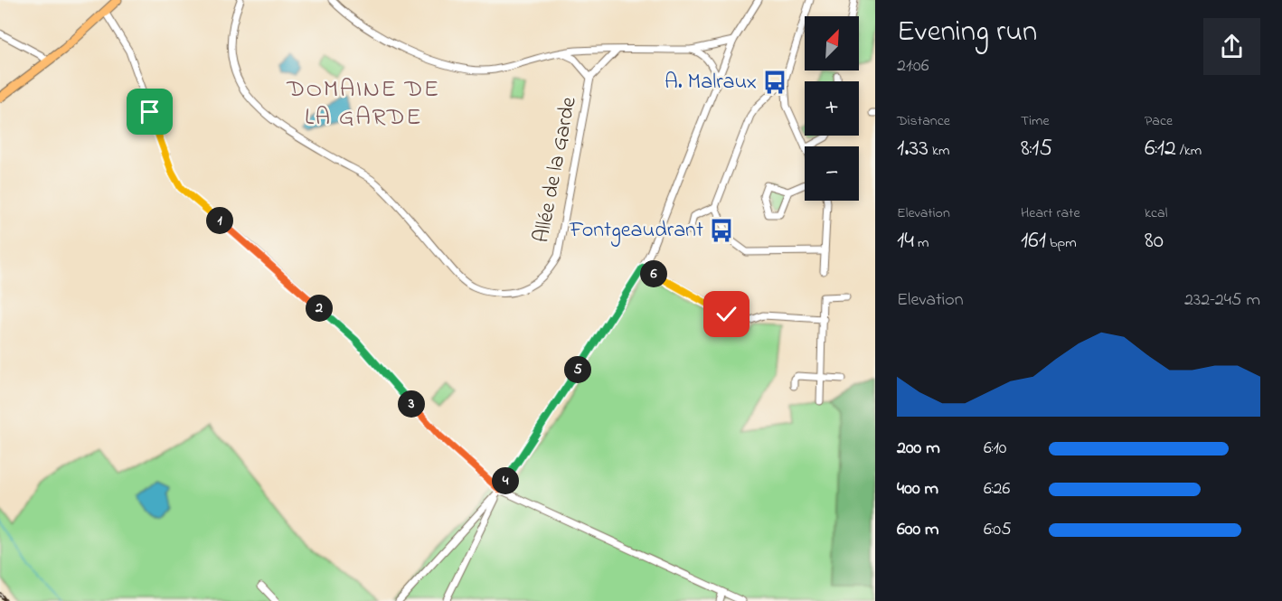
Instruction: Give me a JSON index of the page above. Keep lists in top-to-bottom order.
{
  "streets": {
    "street": ["Allée de la Garde"]
  },
  "districts": ["DOMAINE DE LA GARDE"],
  "places": {
    "bus stop": ["A. Malraux", "Fontgeaudrant"]
  },
  "north": "top right",
  "page": {
    "heading": ["Evening run", "21:06"],
    "map_buttons": ["+", "−"],
    "stats": [
      ["Distance", "1.33 km"],
      ["Time", "8:15"],
      ["Pace", "6:12 /km"],
      ["Elevation", "14 m"],
      ["Heart rate", "161 bpm"],
      ["kcal", "80"]
    ],
    "pins": [
      "1",
      "6",
      "2",
      "5",
      "3",
      "4"
    ],
    "chart": ["Elevation", "232–245 m"],
    "list": [
      {
        "name": "200 m",
        "note": "6:10"
      },
      {
        "name": "400 m",
        "note": "6:26"
      },
      {
        "name": "600 m",
        "note": "6:05"
      }
    ]
  }
}
